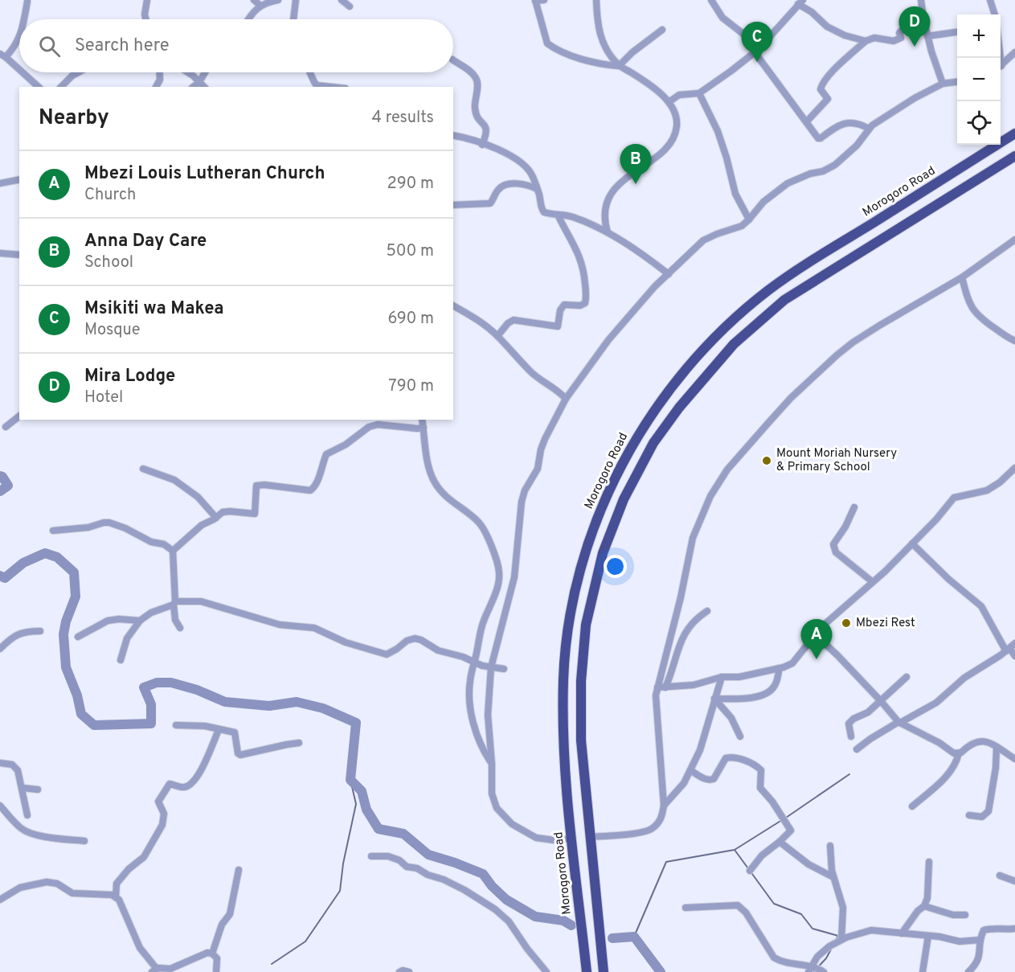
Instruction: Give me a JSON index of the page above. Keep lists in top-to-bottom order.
{
  "streets": {
    "highway": ["Morogoro Road"]
  },
  "places": ["Mount Moriah Nursery & Primary School", "Mbezi Rest"],
  "page": {
    "pins": [
      "D",
      "C",
      "B",
      "A"
    ],
    "map_buttons": ["+", "−"],
    "search": "Search here",
    "heading": ["Nearby", "4 results"],
    "list": [
      {
        "mark": "A",
        "name": "Mbezi Louis Lutheran Church",
        "note": "Church",
        "value": "290 m"
      },
      {
        "mark": "B",
        "name": "Anna Day Care",
        "note": "School",
        "value": "500 m"
      },
      {
        "mark": "C",
        "name": "Msikiti wa Makea",
        "note": "Mosque",
        "value": "690 m"
      },
      {
        "mark": "D",
        "name": "Mira Lodge",
        "note": "Hotel",
        "value": "790 m"
      }
    ]
  }
}
